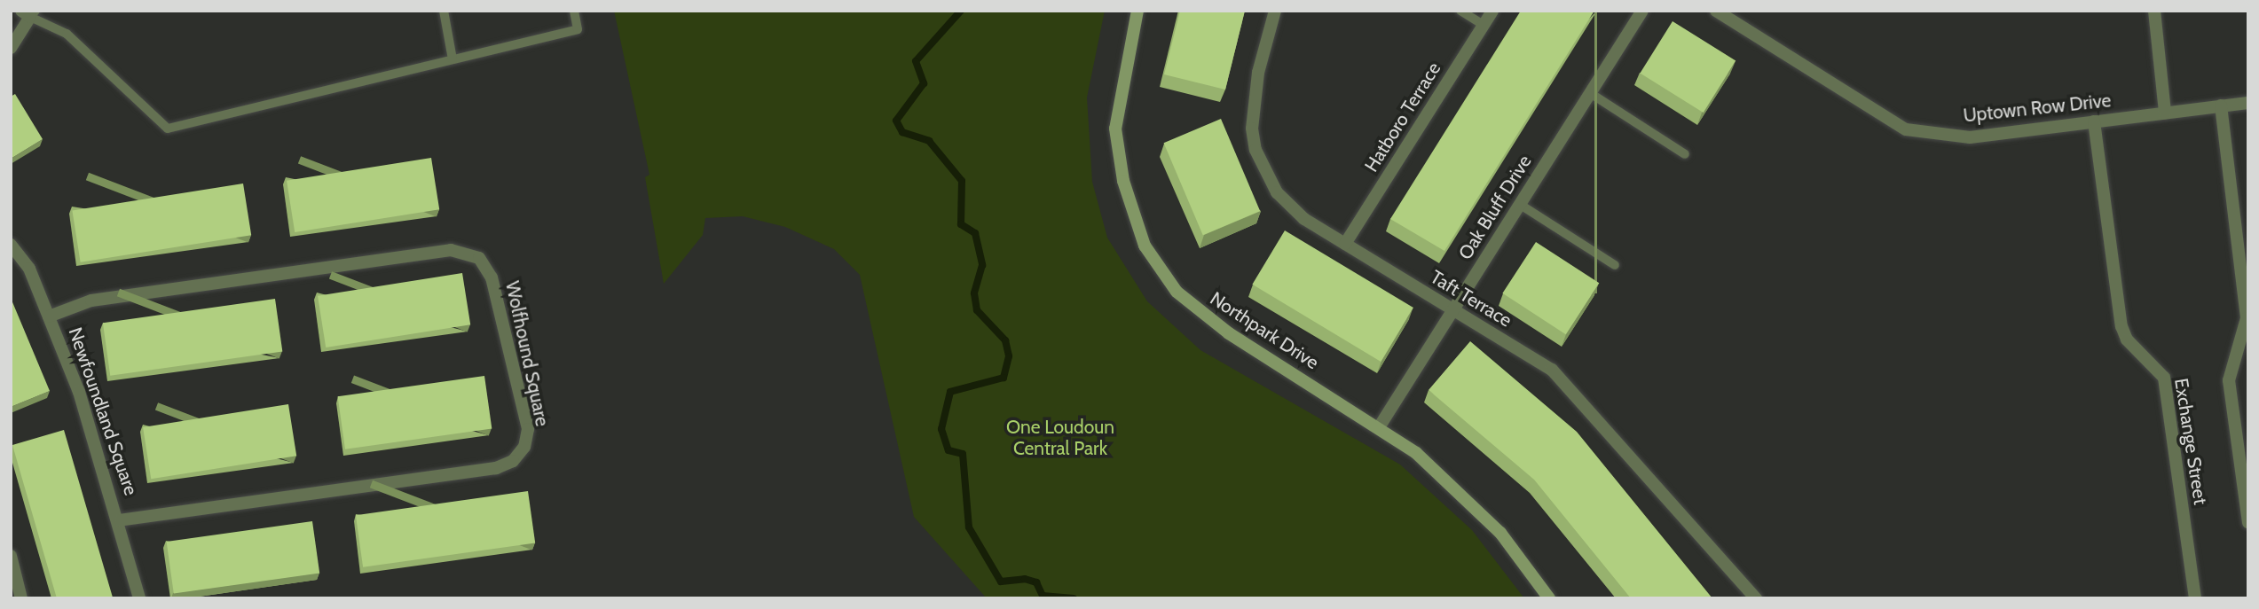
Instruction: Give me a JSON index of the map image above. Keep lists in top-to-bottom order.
{
  "streets": {
    "street": [
      "Uptown Row Drive",
      "Hatboro Terrace",
      "Oak Bluff Drive",
      "Taft Terrace",
      "Northpark Drive",
      "Wolfhound Square",
      "Newfoundland Square",
      "Exchange Street"
    ]
  },
  "crossings": [
    ["Uptown Row Drive", "Exchange Street"],
    ["Hatboro Terrace", "Taft Terrace"],
    ["Oak Bluff Drive", "Taft Terrace"],
    ["Oak Bluff Drive", "Northpark Drive"],
    ["Wolfhound Square", "Newfoundland Square"]
  ],
  "parks": ["One Loudoun Central Park"]
}
